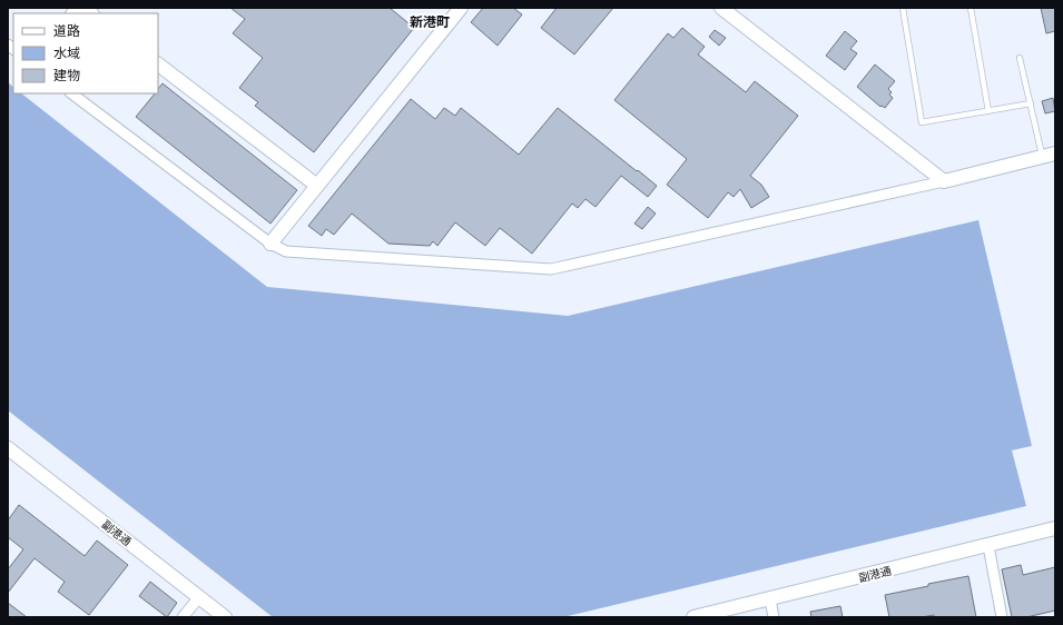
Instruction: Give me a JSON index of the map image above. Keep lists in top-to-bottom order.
{
  "streets": {
    "street": ["副港通"]
  },
  "districts": ["新港町"],
  "legend": ["道路", "水域", "建物"]
}
